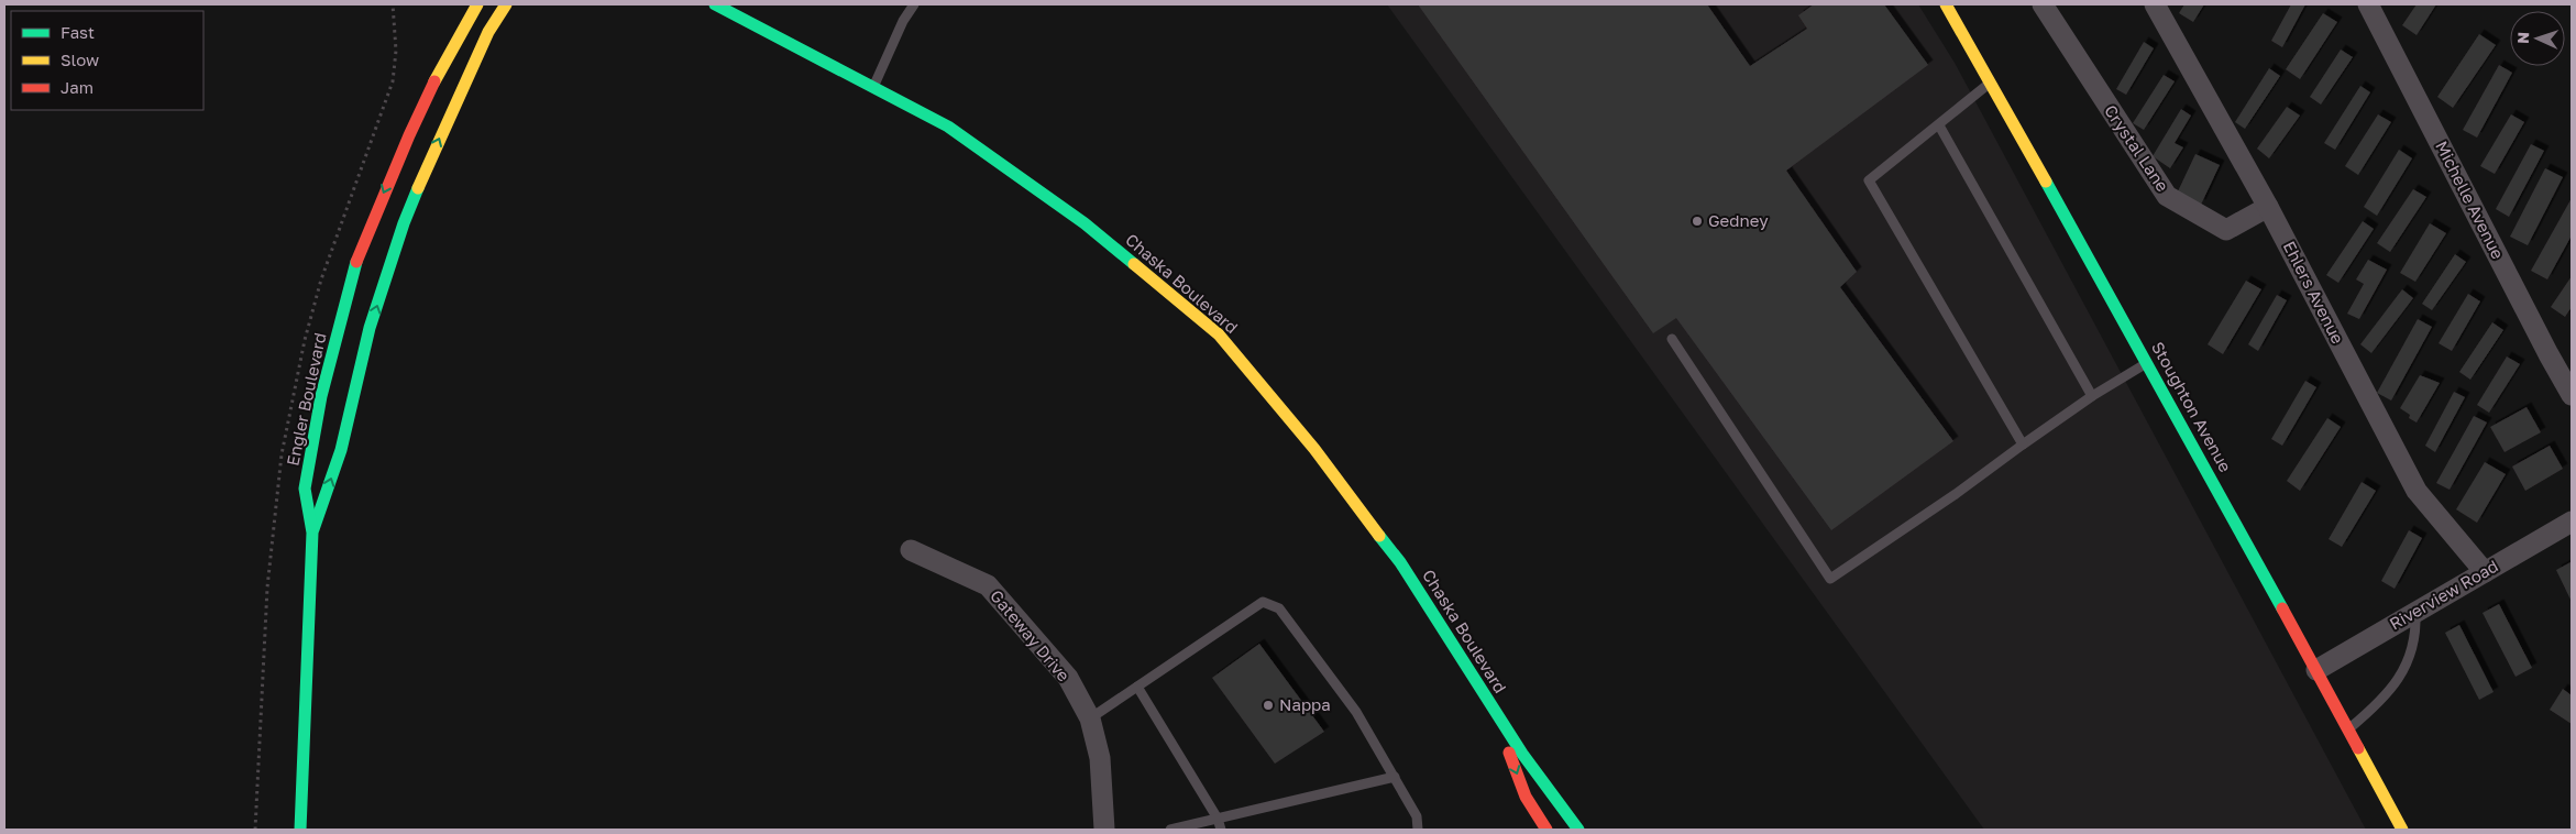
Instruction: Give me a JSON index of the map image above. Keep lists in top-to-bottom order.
{
  "streets": {
    "main road": ["Chaska Boulevard", "Engler Boulevard", "Stoughton Avenue"],
    "street": [
      "Crystal Lane",
      "Michelle Avenue",
      "Ehlers Avenue",
      "Riverview Road",
      "Gateway Drive"
    ]
  },
  "crossings": [
    ["Crystal Lane", "Ehlers Avenue"],
    ["Ehlers Avenue", "Riverview Road"],
    ["Stoughton Avenue", "Riverview Road"]
  ],
  "places": ["Gedney", "Nappa"],
  "legend": ["Fast", "Slow", "Jam"],
  "north": "left"
}
